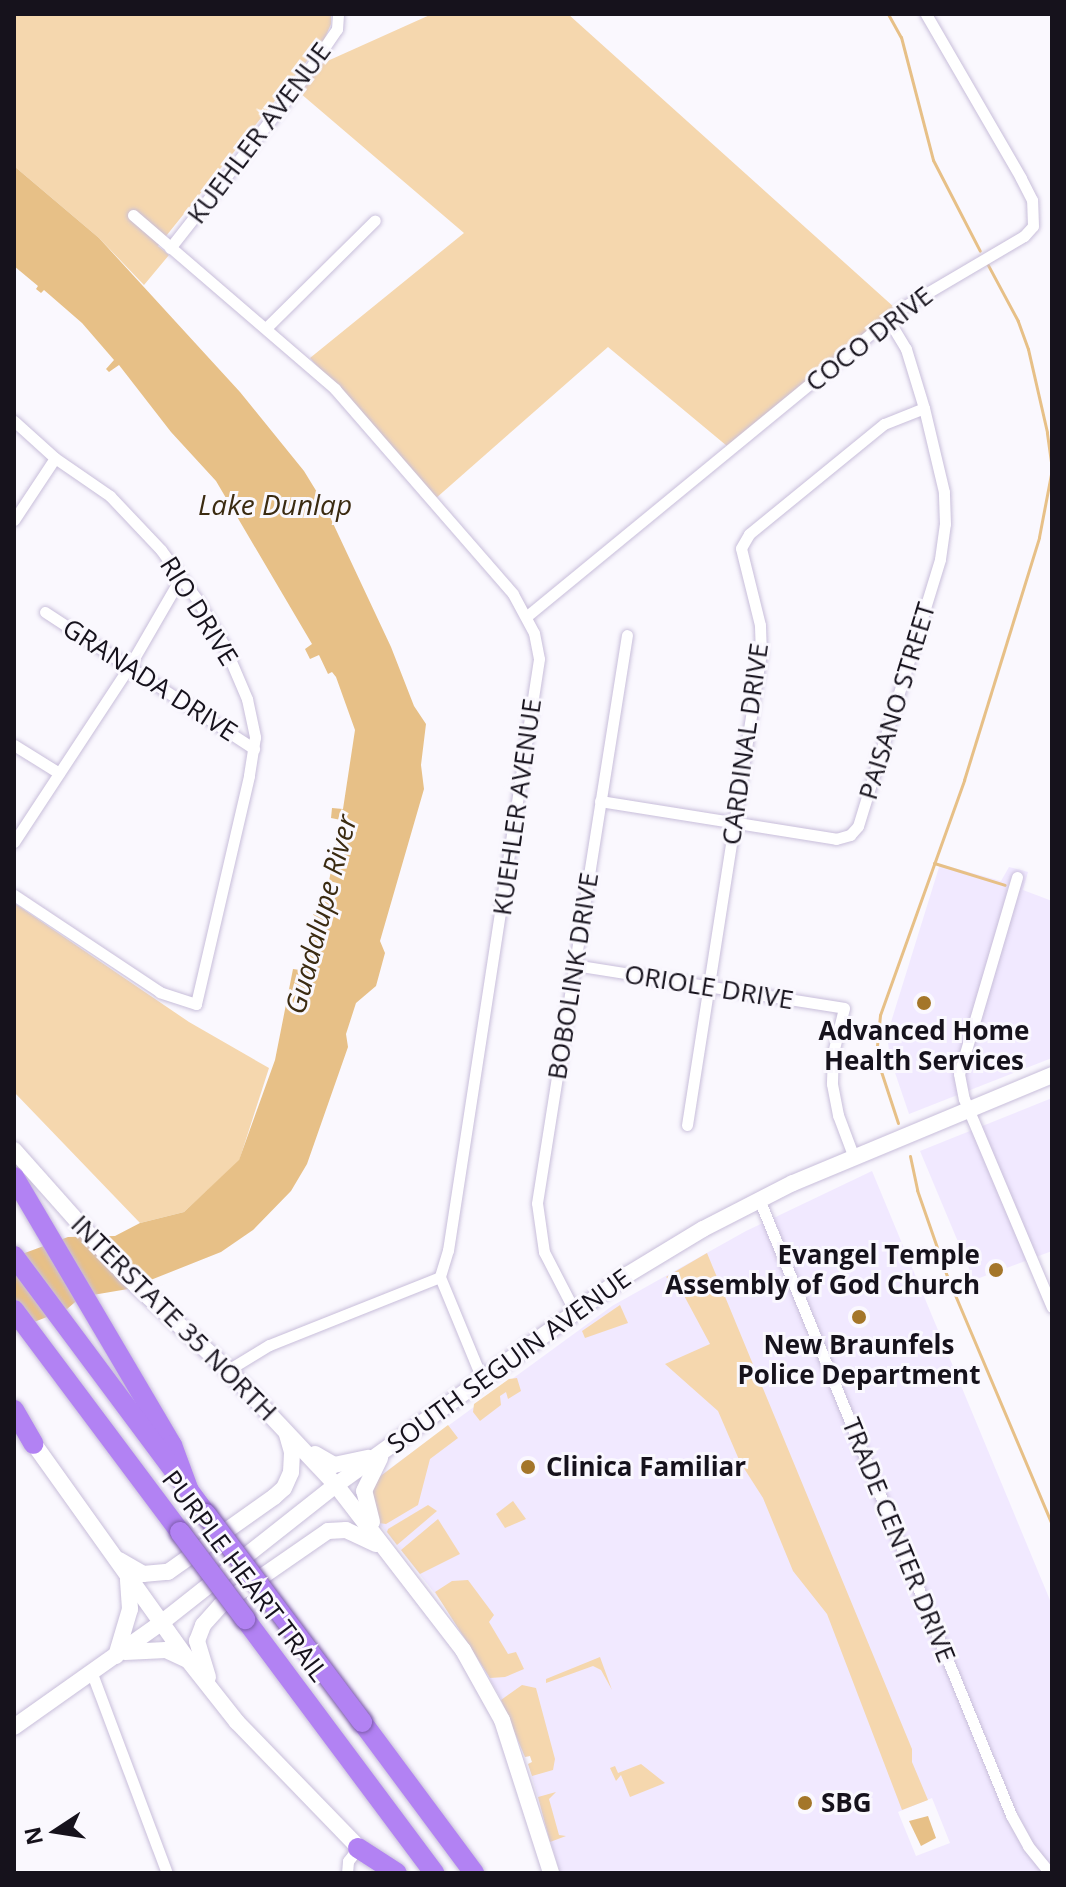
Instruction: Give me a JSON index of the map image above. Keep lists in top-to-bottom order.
{
  "streets": {
    "highway": ["PURPLE HEART TRAIL"],
    "main road": ["INTERSTATE 35 NORTH", "SOUTH SEGUIN AVENUE"],
    "street": [
      "KUEHLER AVENUE",
      "COCO DRIVE",
      "RIO DRIVE",
      "GRANADA DRIVE",
      "PAISANO STREET",
      "CARDINAL DRIVE",
      "BOBOLINK DRIVE",
      "ORIOLE DRIVE",
      "TRADE CENTER DRIVE"
    ]
  },
  "crossings": [
    ["KUEHLER AVENUE", "COCO DRIVE"],
    ["COCO DRIVE", "PAISANO STREET"],
    ["RIO DRIVE", "GRANADA DRIVE"],
    ["PAISANO STREET", "CARDINAL DRIVE"],
    ["PAISANO STREET", "BOBOLINK DRIVE"],
    ["CARDINAL DRIVE", "ORIOLE DRIVE"],
    ["BOBOLINK DRIVE", "ORIOLE DRIVE"],
    ["BOBOLINK DRIVE", "SOUTH SEGUIN AVENUE"],
    ["ORIOLE DRIVE", "SOUTH SEGUIN AVENUE"],
    ["INTERSTATE 35 NORTH", "SOUTH SEGUIN AVENUE"],
    ["SOUTH SEGUIN AVENUE", "TRADE CENTER DRIVE"]
  ],
  "water": ["Lake Dunlap", "Guadalupe River"],
  "places": [
    "Advanced Home Health Services",
    "Evangel Temple Assembly of God Church",
    "New Braunfels Police Department",
    "Clinica Familiar",
    "SBG"
  ],
  "north": "left"
}
